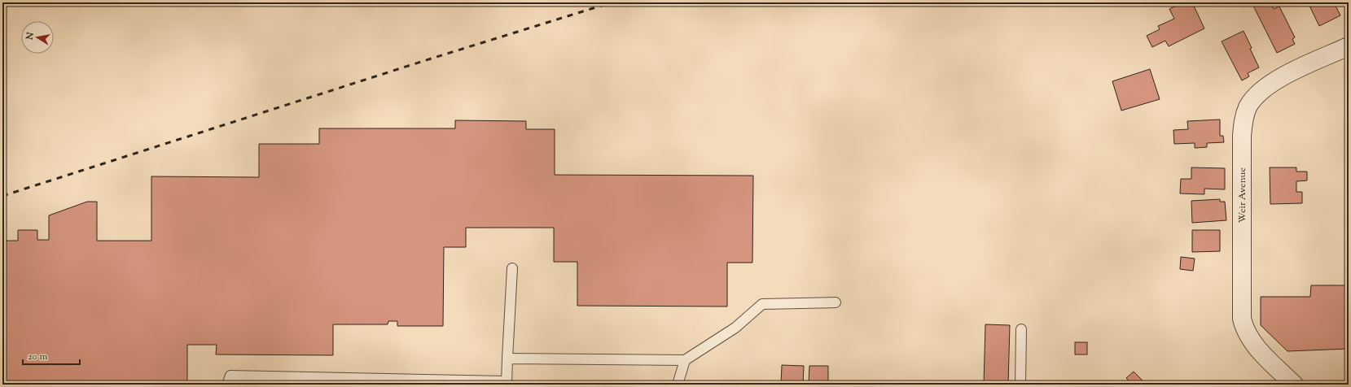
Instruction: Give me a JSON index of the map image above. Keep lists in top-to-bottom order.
{
  "streets": {
    "street": ["Weir Avenue"]
  },
  "scale_bar": "20 m",
  "north": "left"
}
